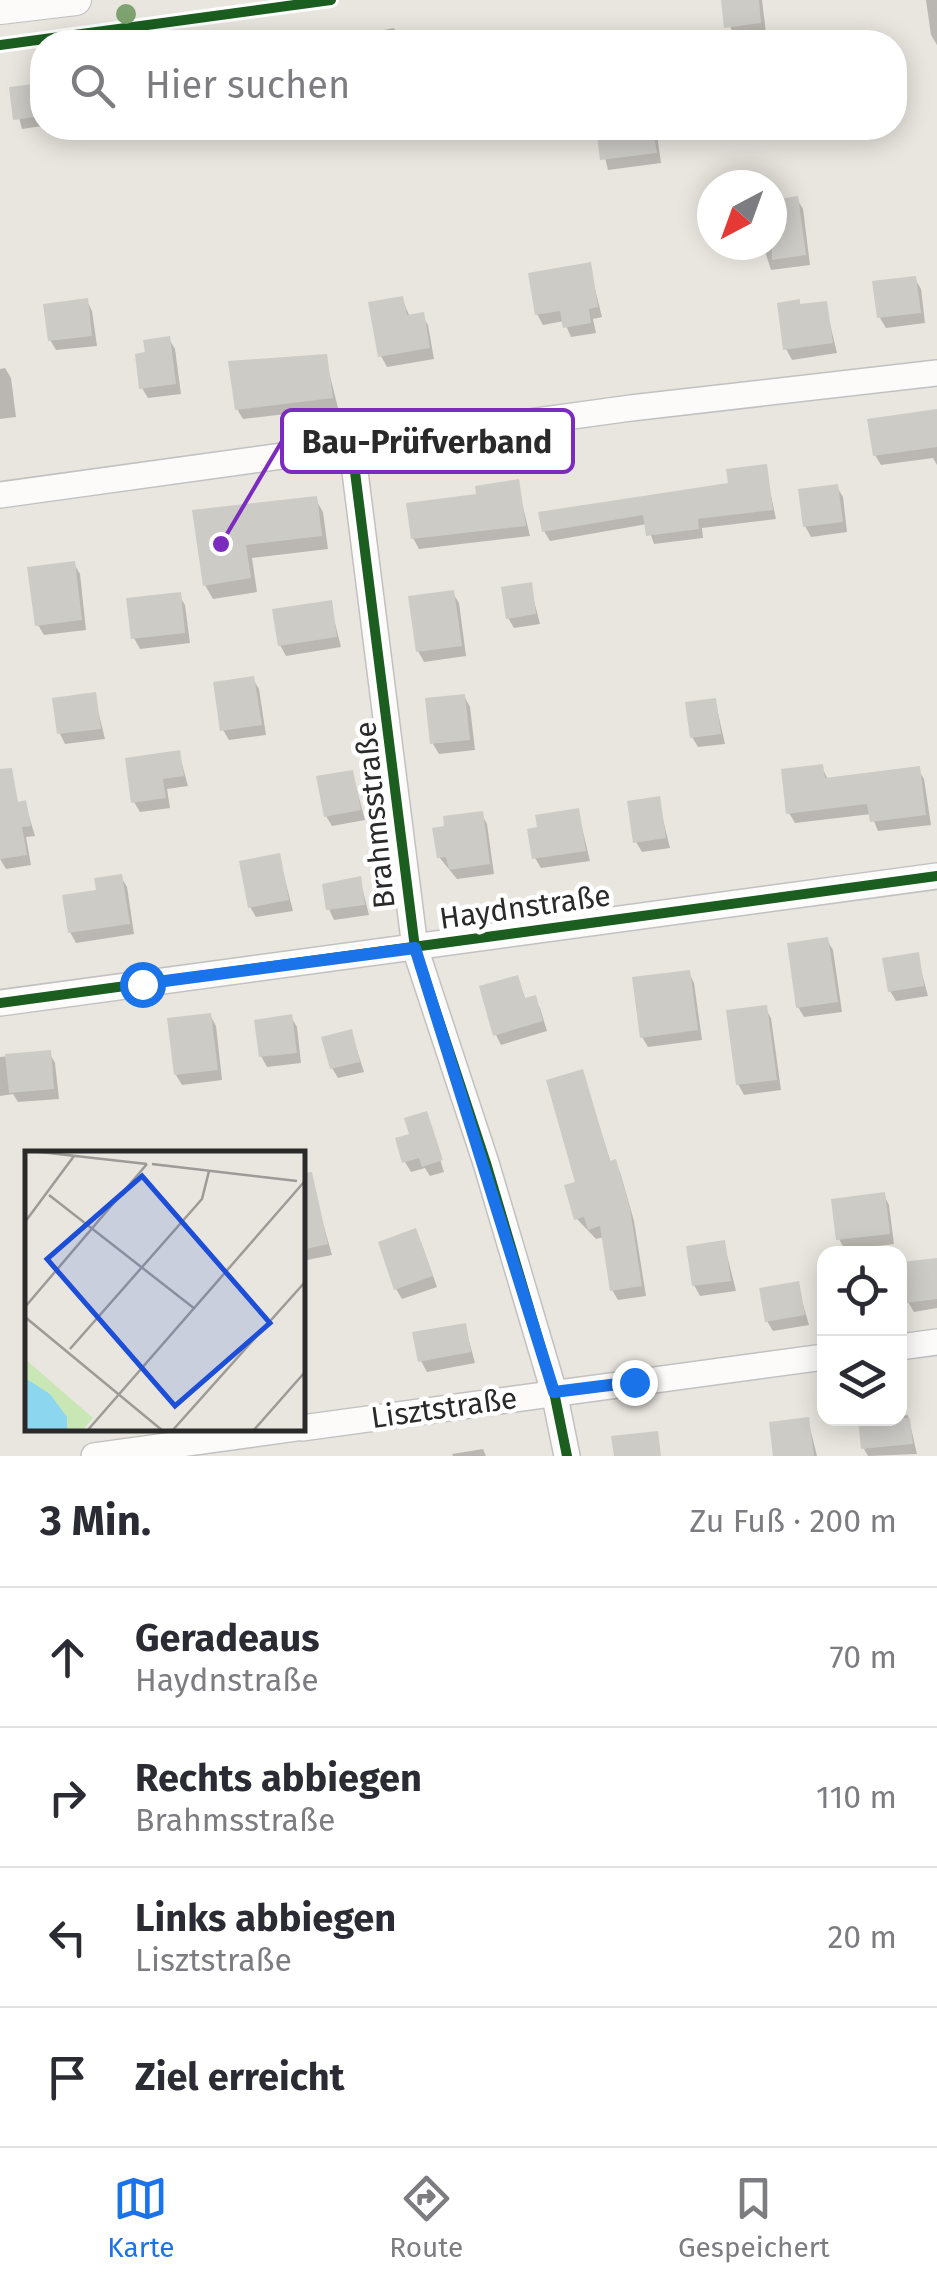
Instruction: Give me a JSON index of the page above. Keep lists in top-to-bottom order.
{
  "streets": {
    "street": ["Brahmsstraße", "Haydnstraße", "Lisztstraße"]
  },
  "crossings": [
    ["Brahmsstraße", "Haydnstraße"],
    ["Brahmsstraße", "Lisztstraße"]
  ],
  "places": ["Bau-Prüfverband"],
  "north": "bottom left",
  "page": {
    "search": "Hier suchen",
    "heading": ["3 Min.", "Zu Fuß · 200 m"],
    "list": [
      ["Geradeaus", "Haydnstraße", "70 m"],
      ["Rechts abbiegen", "Brahmsstraße", "110 m"],
      ["Links abbiegen", "Lisztstraße", "20 m"],
      "Ziel erreicht"
    ],
    "nav": ["Karte", "Route", "Gespeichert"]
  }
}
